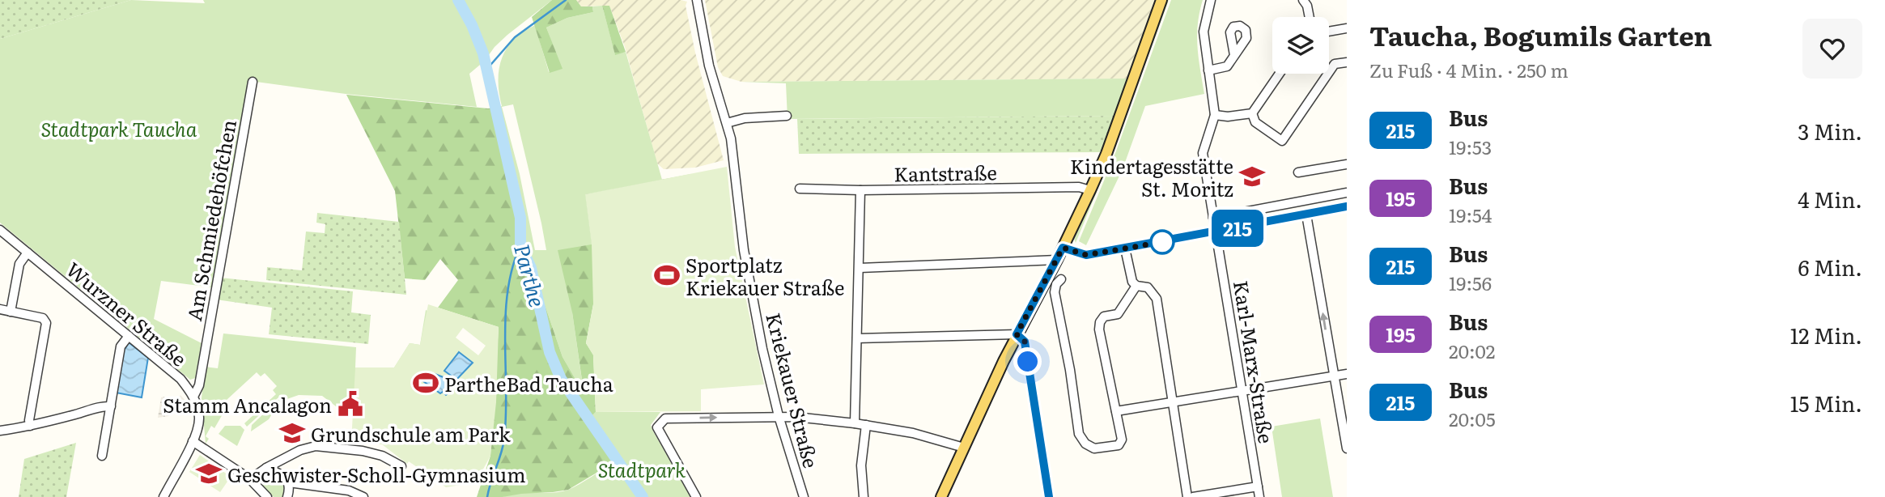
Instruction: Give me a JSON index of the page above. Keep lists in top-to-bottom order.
{
  "streets": {
    "street": [
      "Kantstraße",
      "Am Schmiedehöfchen",
      "Wurzner Straße",
      "Karl-Marx-Straße",
      "Kriekauer Straße"
    ]
  },
  "crossings": [
    ["Am Schmiedehöfchen", "Wurzner Straße"]
  ],
  "water": ["Parthe"],
  "parks": ["Stadtpark Taucha", "Stadtpark"],
  "places": {
    "school or university": ["Kindertagesstätte St. Moritz", "Grundschule am Park", "Geschwister-Scholl-Gymnasium"],
    "sports": ["Sportplatz Kriekauer Straße", "PartheBad Taucha"],
    "public building": ["Stamm Ancalagon"]
  },
  "lines": ["bus line 215"],
  "page": {
    "on_map": "215",
    "heading": ["Taucha, Bogumils Garten", "Zu Fuß · 4 Min. · 250 m"],
    "list": [
      {
        "mark": "215",
        "name": "Bus",
        "note": "19:53",
        "value": "3 Min."
      },
      {
        "mark": "195",
        "name": "Bus",
        "note": "19:54",
        "value": "4 Min."
      },
      {
        "mark": "215",
        "name": "Bus",
        "note": "19:56",
        "value": "6 Min."
      },
      {
        "mark": "195",
        "name": "Bus",
        "note": "20:02",
        "value": "12 Min."
      },
      {
        "mark": "215",
        "name": "Bus",
        "note": "20:05",
        "value": "15 Min."
      }
    ]
  }
}
